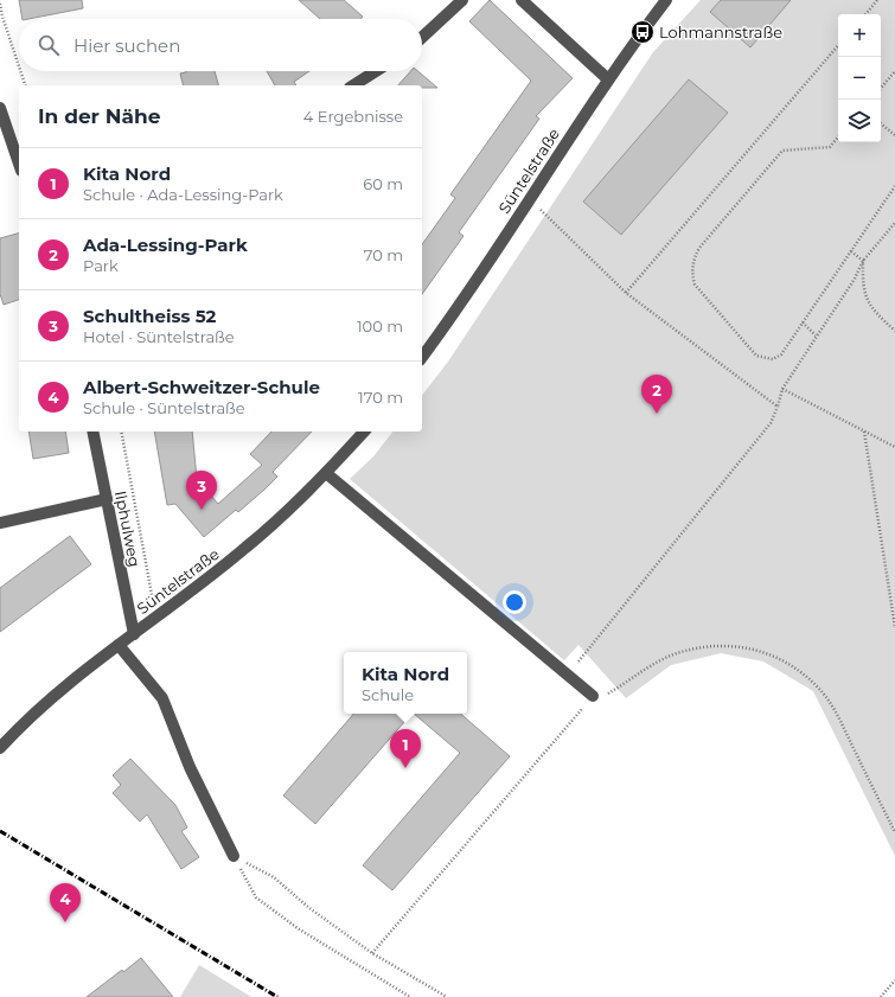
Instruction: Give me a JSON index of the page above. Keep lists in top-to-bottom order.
{
  "streets": {
    "street": ["Süntelstraße", "Ilphulweg"]
  },
  "crossings": [
    ["Süntelstraße", "Ilphulweg"]
  ],
  "places": {
    "bus stop": ["Lohmannstraße"]
  },
  "page": {
    "map_buttons": ["+", "−"],
    "search": "Hier suchen",
    "heading": ["In der Nähe", "4 Ergebnisse"],
    "list": [
      {
        "mark": "1",
        "name": "Kita Nord",
        "note": "Schule · Ada-Lessing-Park",
        "value": "60 m"
      },
      {
        "mark": "2",
        "name": "Ada-Lessing-Park",
        "note": "Park",
        "value": "70 m"
      },
      {
        "mark": "3",
        "name": "Schultheiss 52",
        "note": "Hotel · Süntelstraße",
        "value": "100 m"
      },
      {
        "mark": "4",
        "name": "Albert-Schweitzer-Schule",
        "note": "Schule · Süntelstraße",
        "value": "170 m"
      }
    ],
    "pins": [
      "2",
      "3",
      "1",
      "4"
    ],
    "popup": ["Kita Nord", "Schule"]
  }
}
